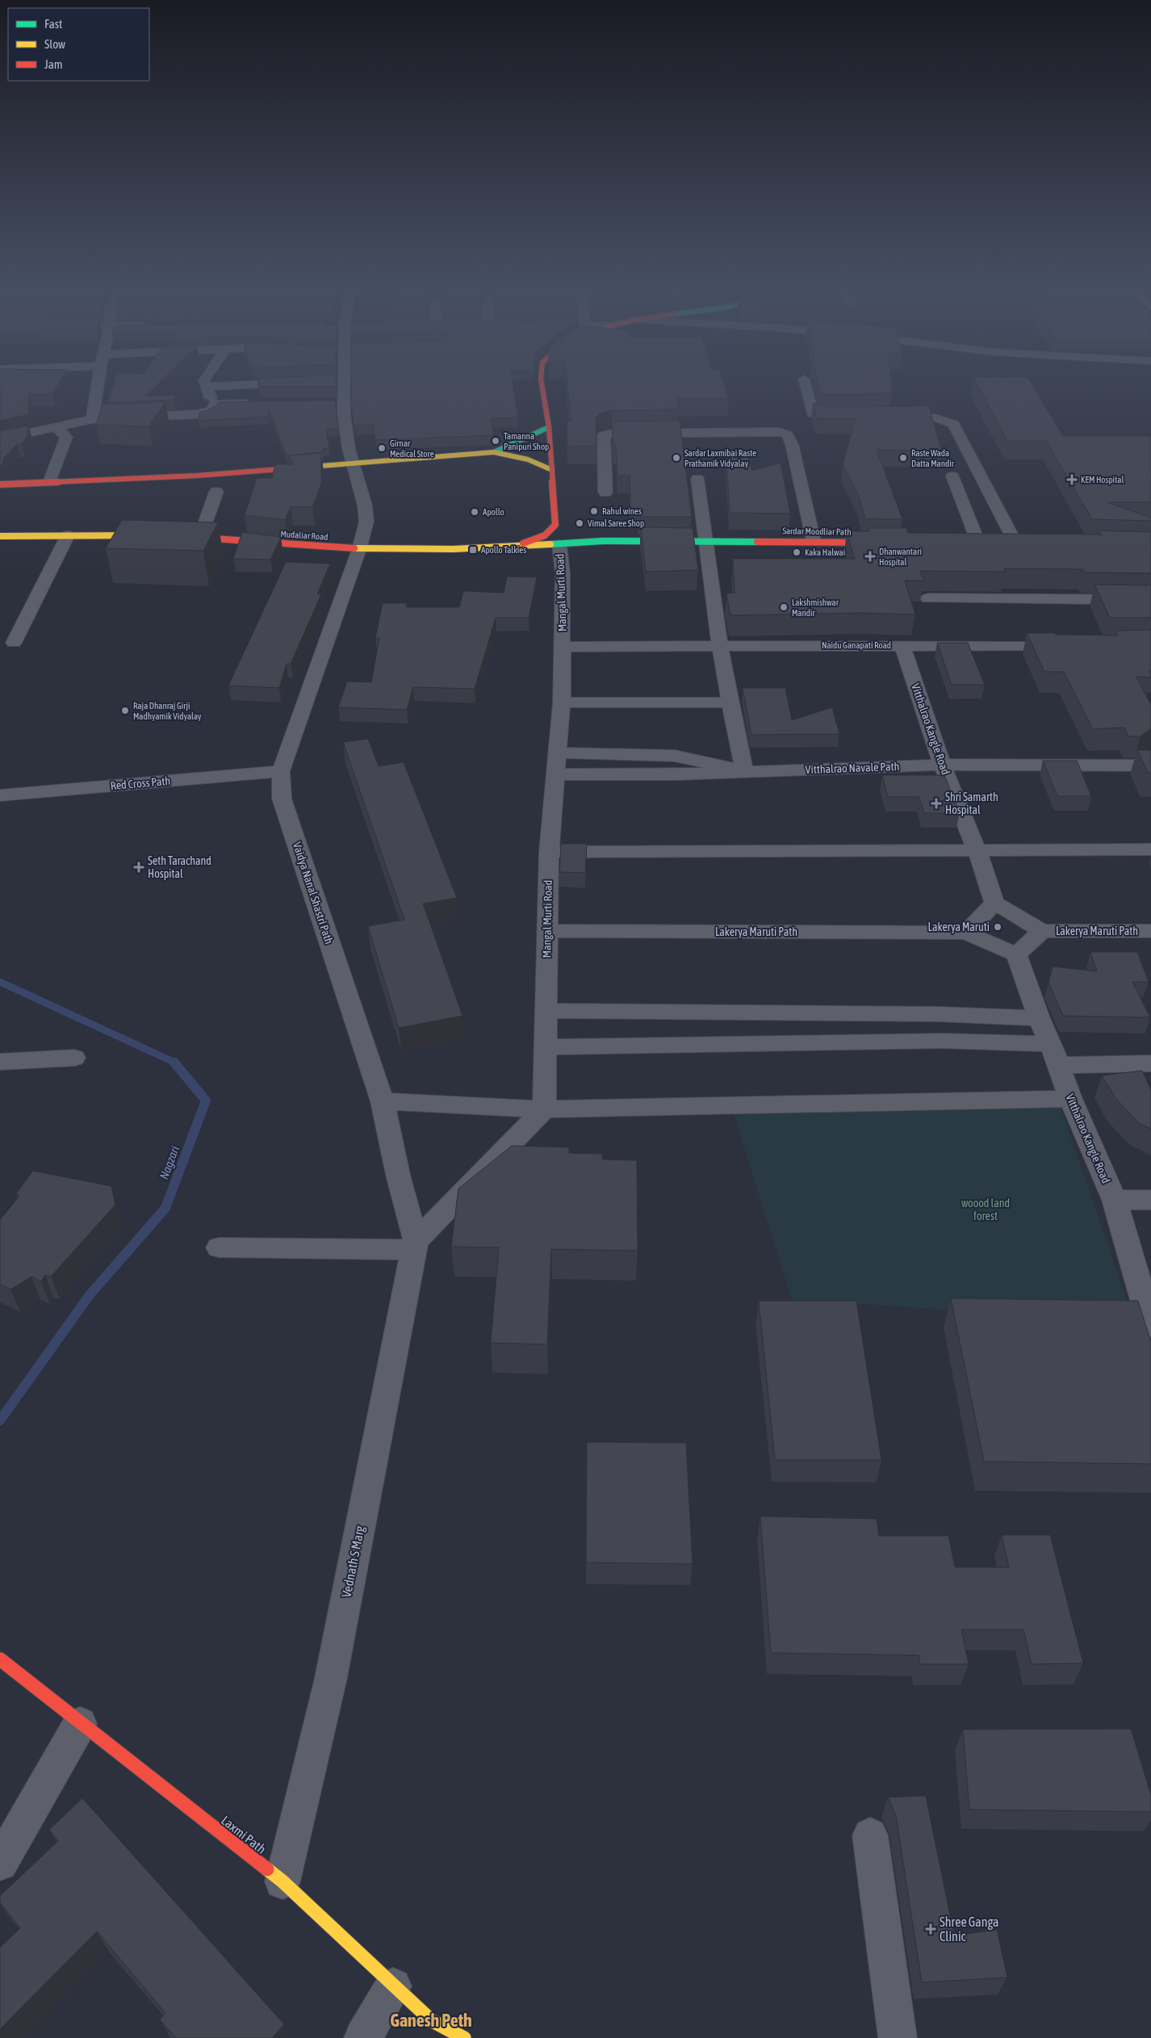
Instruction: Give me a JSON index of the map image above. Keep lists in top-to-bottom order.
{
  "streets": {
    "street": [
      "Sardar Moodliar Path",
      "Mudaliar Road",
      "Mangal Murti Road",
      "Naidu Ganapati Road",
      "Vitthalrao Kangle Road",
      "Vitthalrao Navale Path",
      "Red Cross Path",
      "Vaidya Nanal Shastri Path",
      "Lakerya Maruti Path",
      "Vednath S Marg",
      "Laxmi Path"
    ]
  },
  "crossings": [
    ["Sardar Moodliar Path", "Mudaliar Road"],
    ["Sardar Moodliar Path", "Mangal Murti Road"],
    ["Mudaliar Road", "Mangal Murti Road"],
    ["Mudaliar Road", "Vaidya Nanal Shastri Path"],
    ["Mangal Murti Road", "Naidu Ganapati Road"],
    ["Mangal Murti Road", "Vitthalrao Navale Path"],
    ["Mangal Murti Road", "Lakerya Maruti Path"],
    ["Naidu Ganapati Road", "Vitthalrao Kangle Road"],
    ["Vitthalrao Kangle Road", "Vitthalrao Navale Path"],
    ["Red Cross Path", "Vaidya Nanal Shastri Path"],
    ["Vaidya Nanal Shastri Path", "Vednath S Marg"],
    ["Vednath S Marg", "Laxmi Path"]
  ],
  "districts": ["Ganesh Peth"],
  "water": ["Nagzari"],
  "parks": ["woood land forest"],
  "places": {
    "other": [
      "Tamanna Panipuri Shop",
      "Girnar Medical Store",
      "Sardar Laxmibai Raste Prathamik Vidyalay",
      "Raste Wada Datta Mandir",
      "Rahul wines",
      "Apollo",
      "Vimal Saree Shop",
      "Kaka Halwai",
      "Lakshmishwar Mandir",
      "Raja Dhanraj Girji Madhyamik Vidyalay",
      "Lakerya Maruti"
    ],
    "health": [
      "KEM Hospital",
      "Dhanwantari Hospital",
      "Shri Samarth Hospital",
      "Seth Tarachand Hospital",
      "Shree Ganga Clinic"
    ],
    "transit": ["Apollo Talkies"]
  },
  "legend": ["Fast", "Slow", "Jam"]
}
